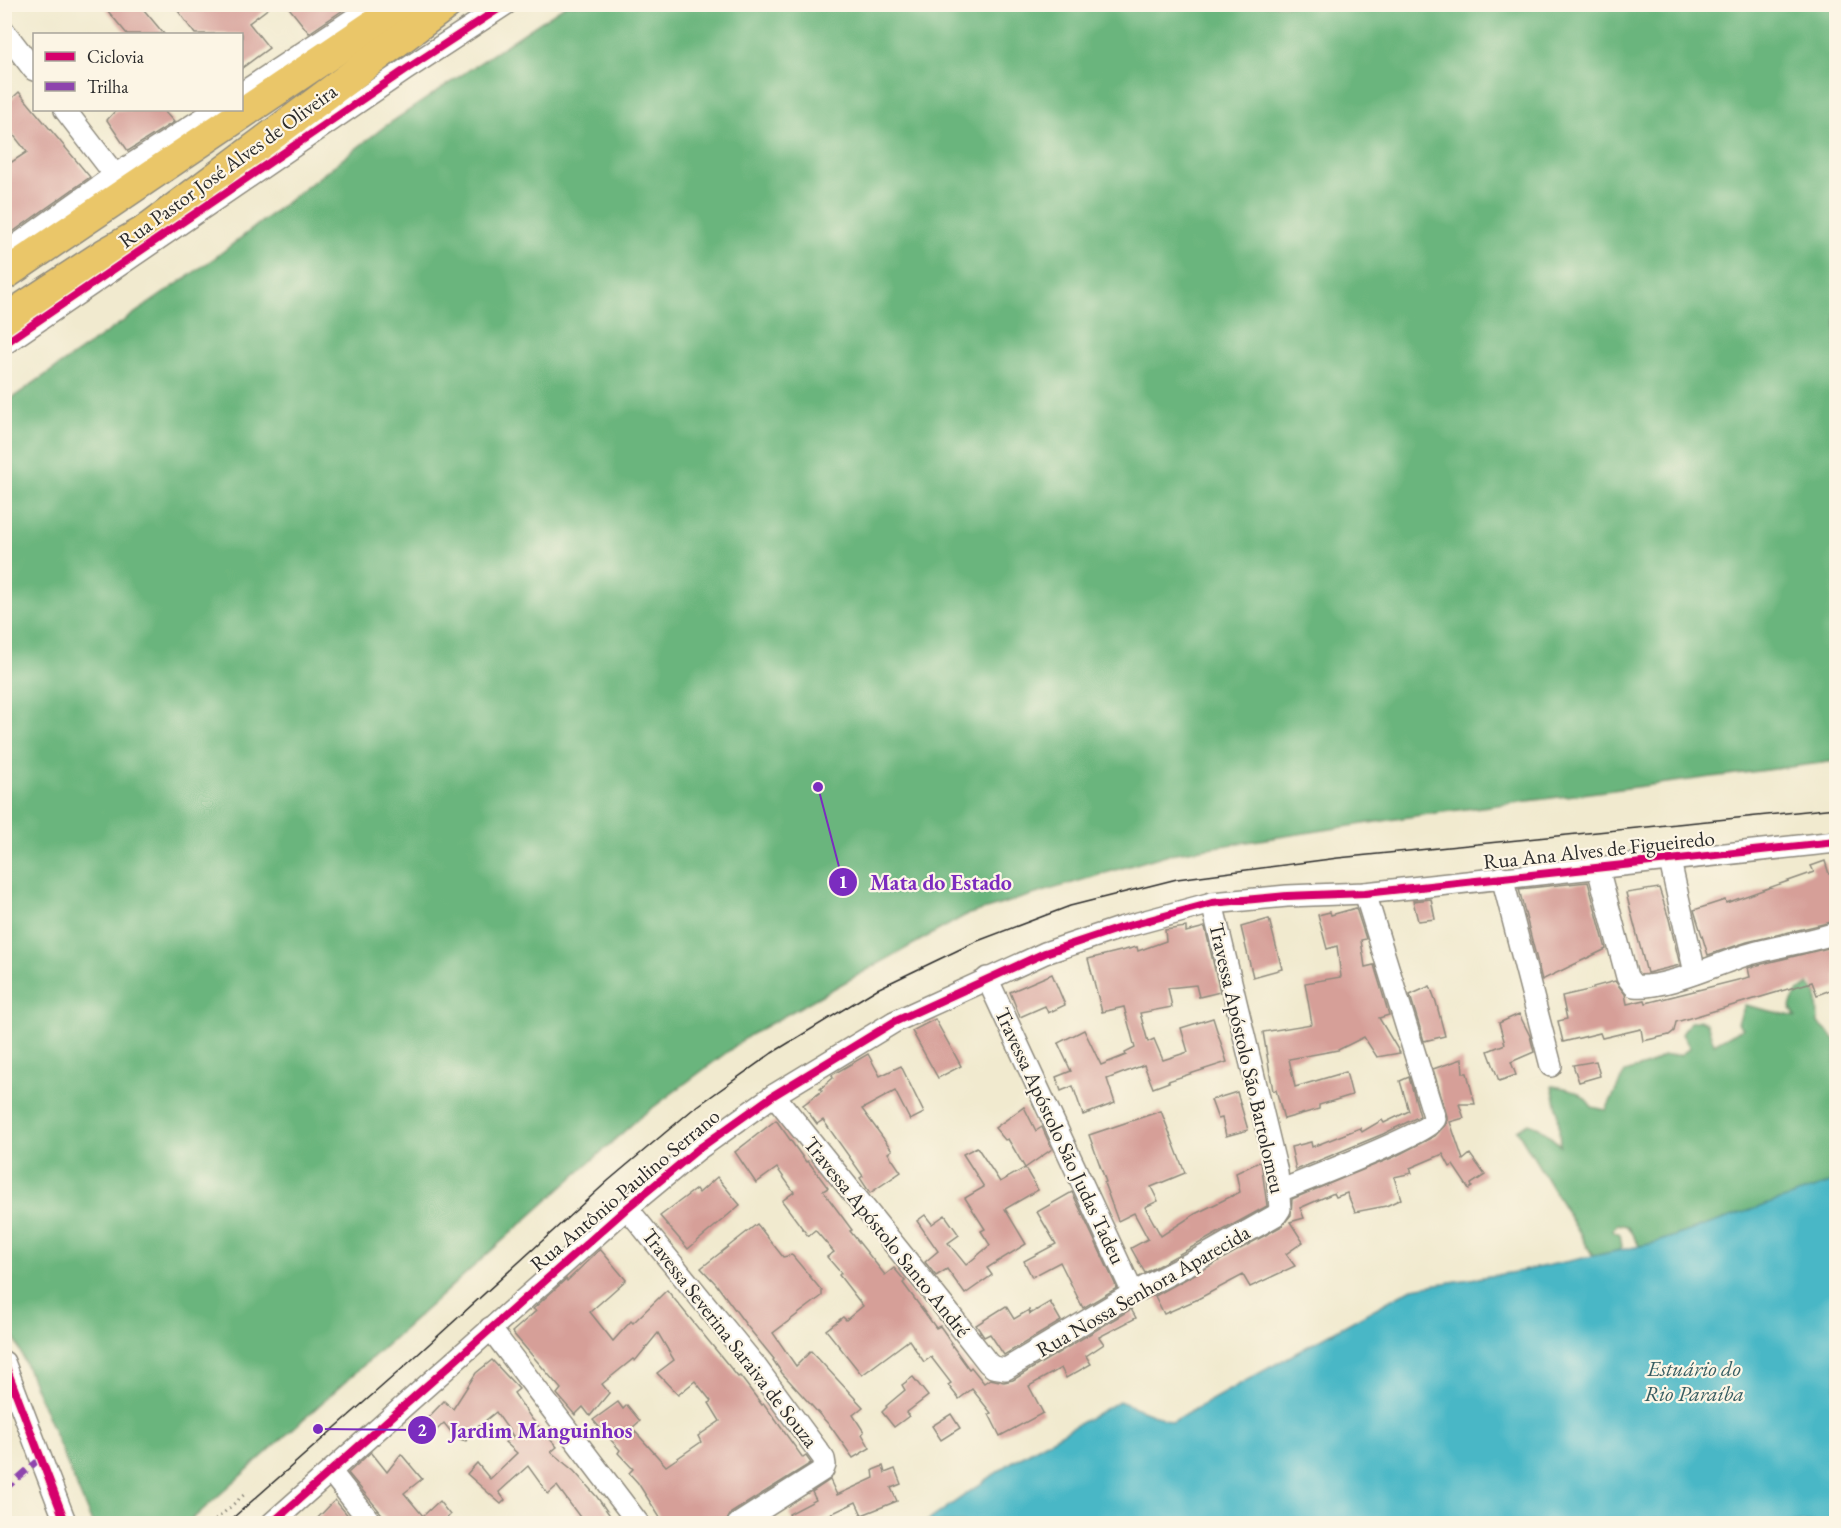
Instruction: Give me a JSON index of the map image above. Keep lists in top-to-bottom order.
{
  "streets": {
    "highway": ["Rua Pastor José Alves de Oliveira"],
    "street": [
      "Rua Ana Alves de Figueiredo",
      "Travessa Apóstolo São Bartolomeu",
      "Travessa Apóstolo São Judas Tadeu",
      "Rua Antônio Paulino Serrano",
      "Travessa Apóstolo Santo André",
      "Rua Nossa Senhora Aparecida",
      "Travessa Severina Saraiva de Souza"
    ]
  },
  "crossings": [
    ["Rua Ana Alves de Figueiredo", "Rua Antônio Paulino Serrano"],
    ["Rua Ana Alves de Figueiredo", "Rua Nossa Senhora Aparecida"],
    ["Travessa Apóstolo São Bartolomeu", "Rua Antônio Paulino Serrano"],
    ["Travessa Apóstolo São Bartolomeu", "Rua Nossa Senhora Aparecida"],
    ["Travessa Apóstolo São Judas Tadeu", "Rua Antônio Paulino Serrano"],
    ["Travessa Apóstolo São Judas Tadeu", "Rua Nossa Senhora Aparecida"],
    ["Rua Antônio Paulino Serrano", "Travessa Apóstolo Santo André"],
    ["Rua Antônio Paulino Serrano", "Rua Nossa Senhora Aparecida"],
    ["Rua Antônio Paulino Serrano", "Travessa Severina Saraiva de Souza"],
    ["Travessa Apóstolo Santo André", "Rua Nossa Senhora Aparecida"]
  ],
  "water": ["Estuário do Rio Paraíba"],
  "places": ["Mata do Estado", "Jardim Manguinhos"],
  "legend": ["Ciclovia", "Trilha"]
}
